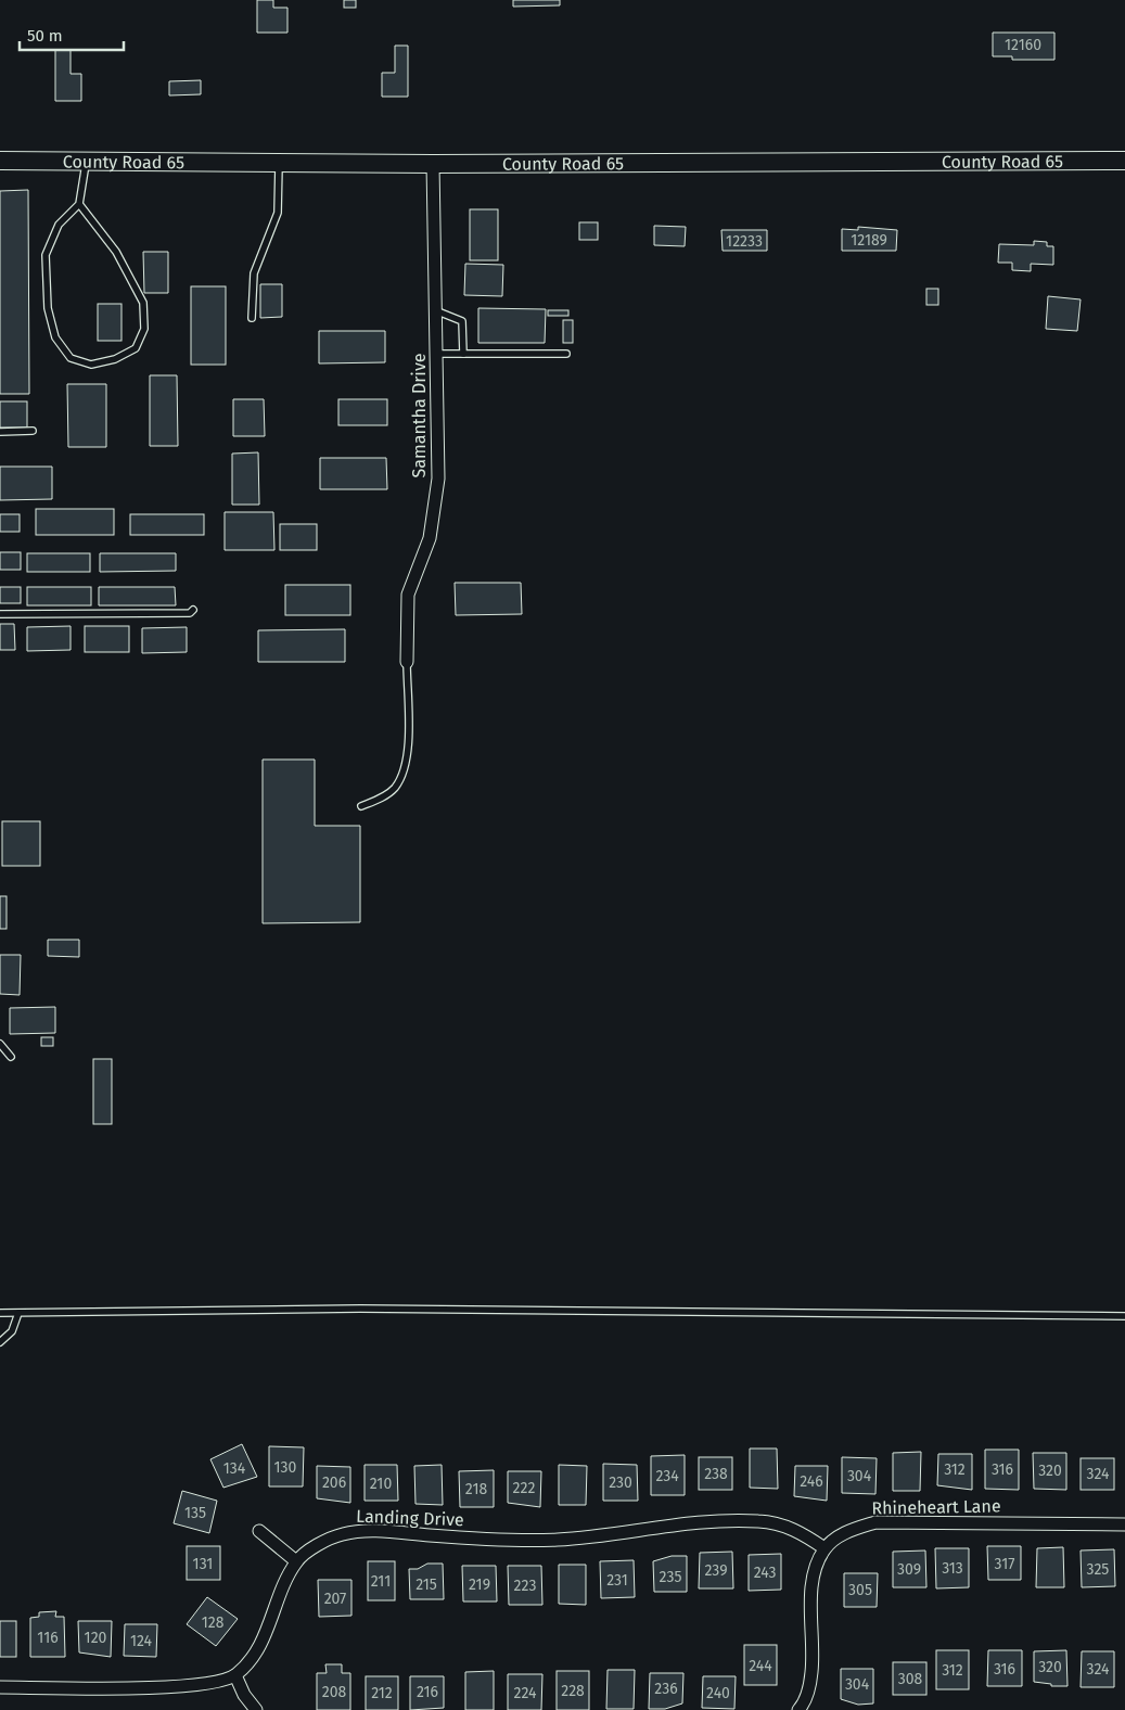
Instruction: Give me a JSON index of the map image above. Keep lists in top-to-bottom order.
{
  "streets": {
    "street": [
      "County Road 65",
      "Samantha Drive",
      "Rhineheart Lane",
      "Landing Drive"
    ]
  },
  "crossings": [
    ["County Road 65", "Samantha Drive"],
    ["Rhineheart Lane", "Landing Drive"]
  ],
  "house_numbers": [
    "12160",
    "12189",
    "12233",
    "130",
    "134",
    "312",
    "316",
    "320",
    "238",
    "324",
    "234",
    "304",
    "246",
    "206",
    "230",
    "210",
    "222",
    "218",
    "135",
    "131",
    "317",
    "313",
    "309",
    "325",
    "239",
    "243",
    "235",
    "231",
    "211",
    "215",
    "219",
    "223",
    "305",
    "207",
    "128",
    "116",
    "120",
    "124",
    "244",
    "320",
    "316",
    "324",
    "312",
    "308",
    "304",
    "236",
    "228",
    "208",
    "216",
    "212",
    "224",
    "240"
  ],
  "scale_bar": "50 m"
}
